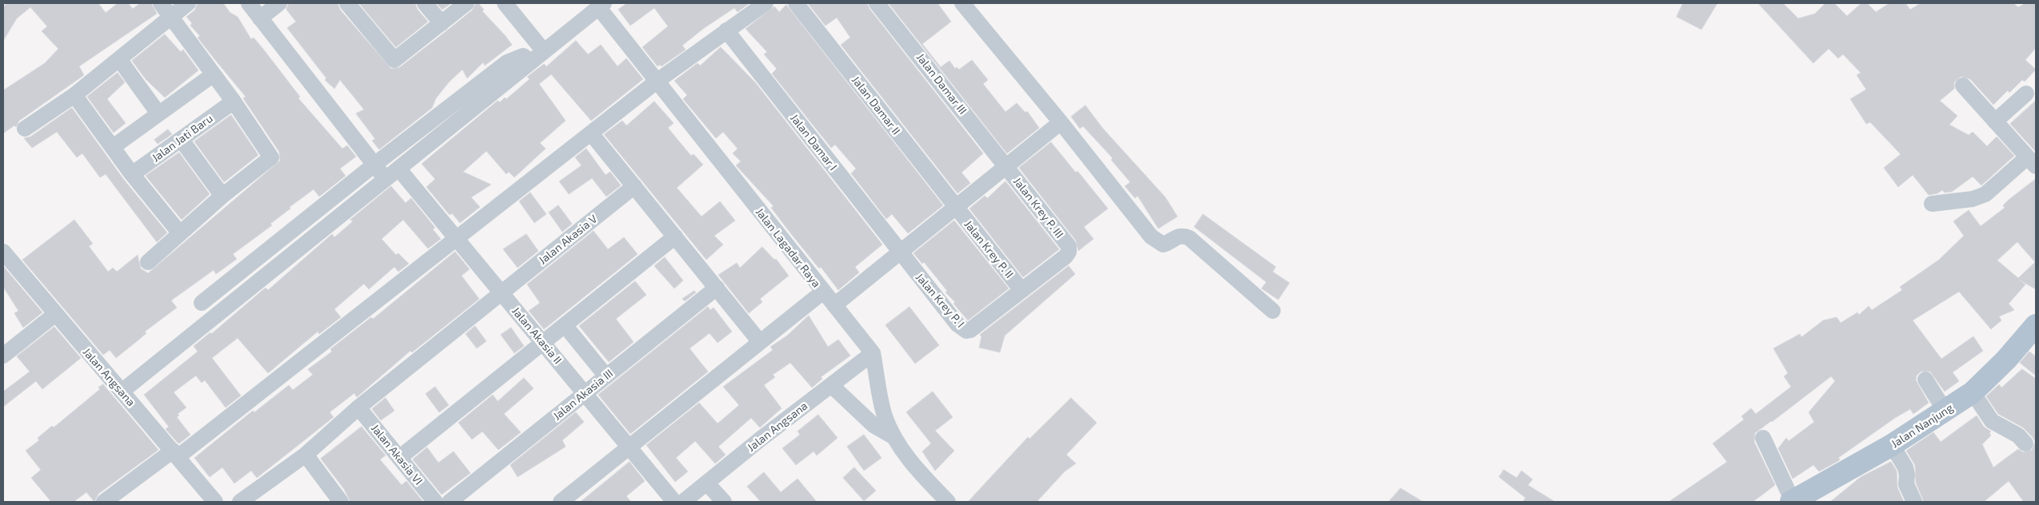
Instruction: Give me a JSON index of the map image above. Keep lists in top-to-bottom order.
{
  "streets": {
    "main road": ["Jalan Nanjung"],
    "street": [
      "Jalan Damar III",
      "Jalan Damar II",
      "Jalan Jati Baru",
      "Jalan Damar I",
      "Jalan Krey P. III",
      "Jalan Akasia V",
      "Jalan Lagadar Raya",
      "Jalan Krey P. II",
      "Jalan Krey P. I",
      "Jalan Akasia II",
      "Jalan Angsana",
      "Jalan Akasia III",
      "Jalan Akasia VI"
    ]
  },
  "crossings": [
    ["Jalan Damar III", "Jalan Krey P. III"],
    ["Jalan Damar II", "Jalan Krey P. II"],
    ["Jalan Damar I", "Jalan Krey P. I"],
    ["Jalan Krey P. III", "Jalan Krey P. II"],
    ["Jalan Krey P. III", "Jalan Krey P. I"],
    ["Jalan Akasia V", "Jalan Akasia II"],
    ["Jalan Akasia V", "Jalan Akasia VI"],
    ["Jalan Lagadar Raya", "Jalan Angsana"],
    ["Jalan Krey P. II", "Jalan Krey P. I"],
    ["Jalan Akasia II", "Jalan Akasia III"]
  ]
}
